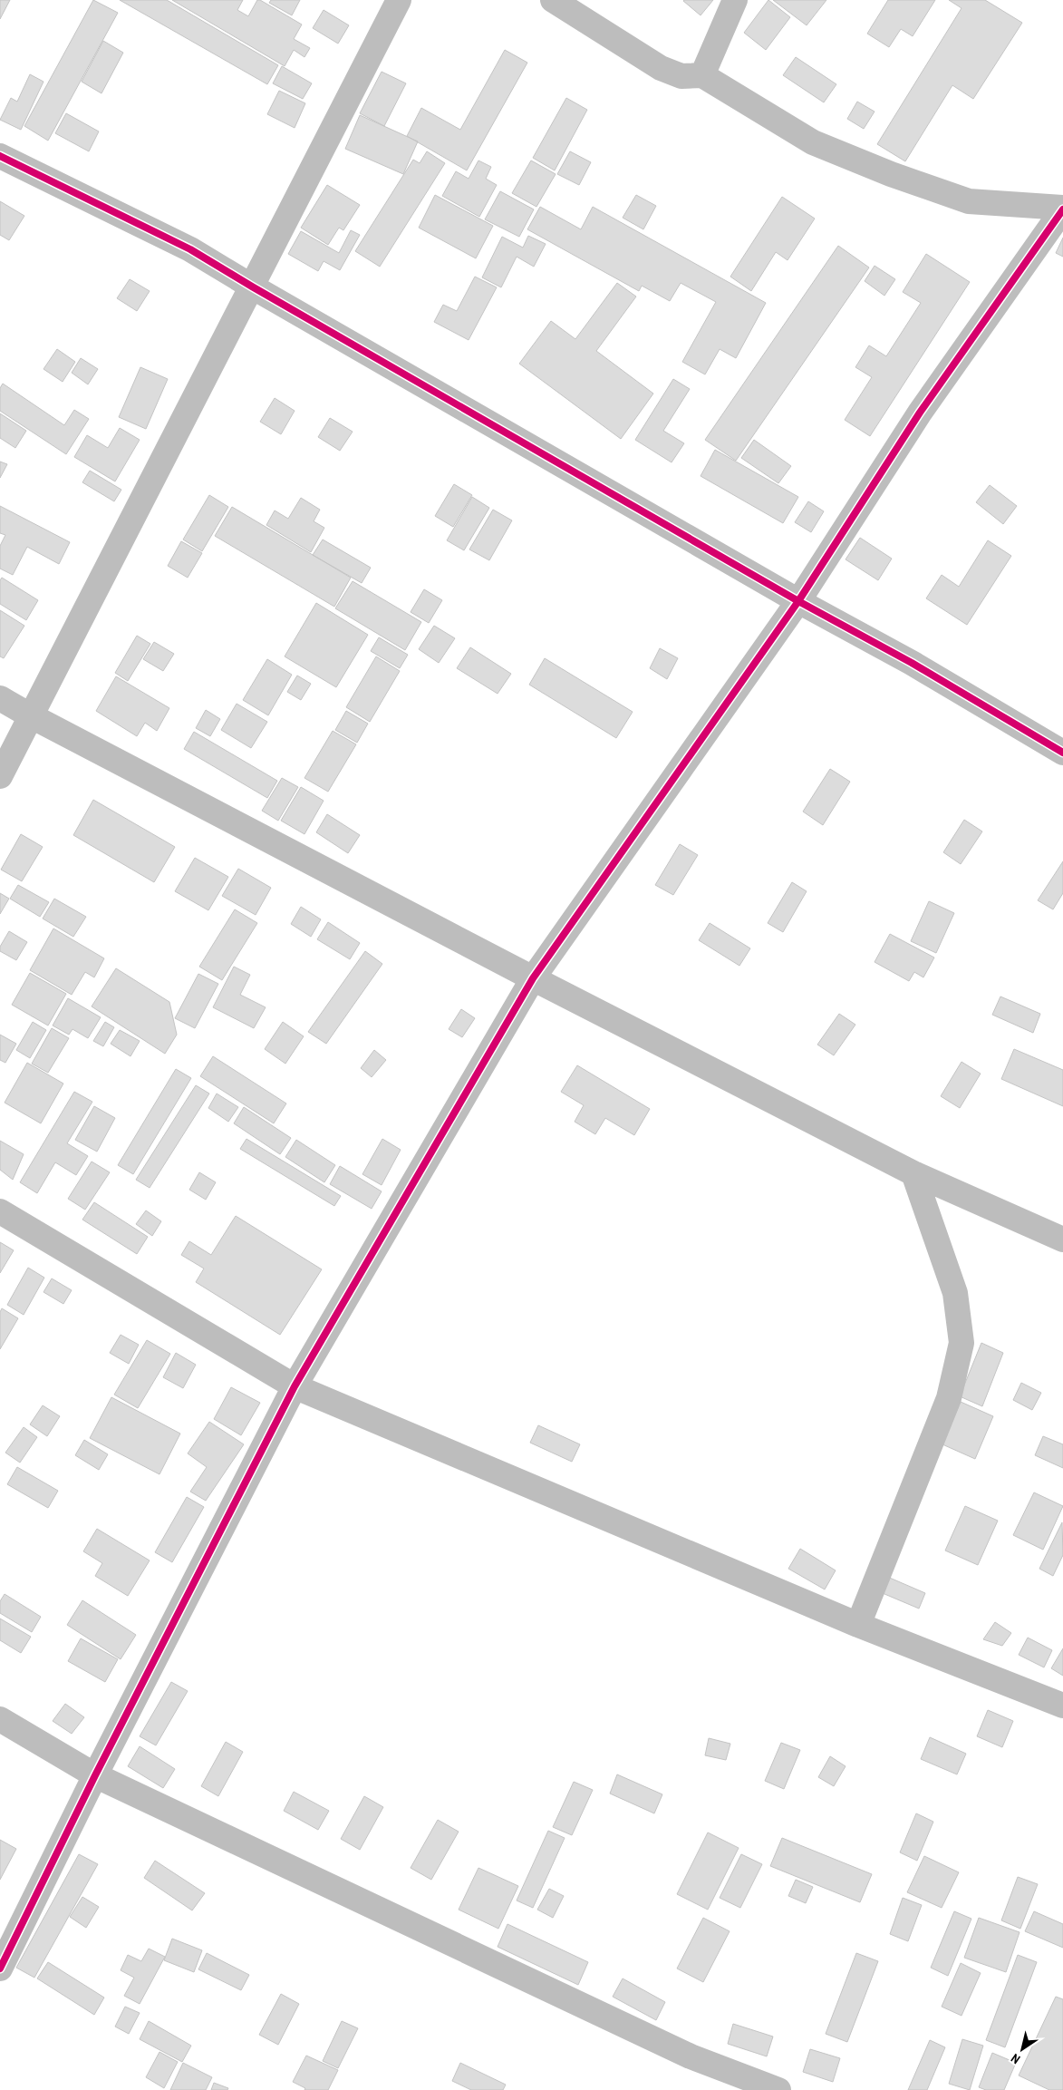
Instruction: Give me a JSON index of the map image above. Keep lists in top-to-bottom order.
{
  "north": "bottom left"
}
